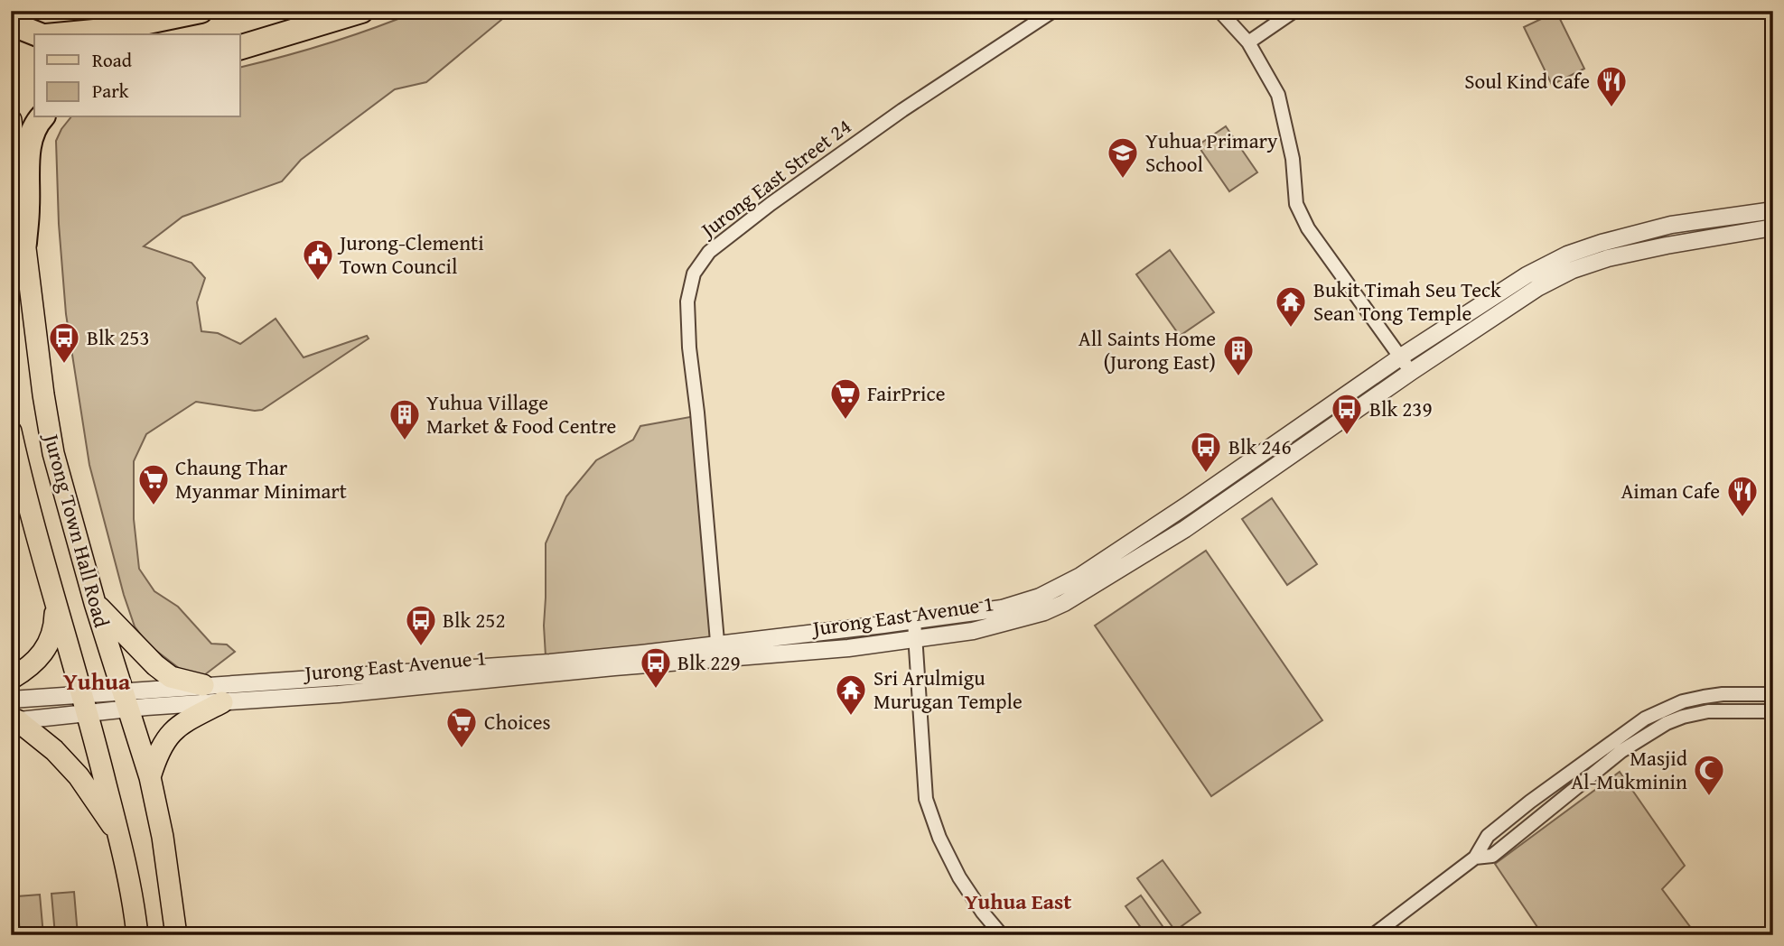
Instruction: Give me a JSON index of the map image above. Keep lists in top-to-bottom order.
{
  "streets": {
    "main road": ["Jurong Town Hall Road"],
    "street": ["Jurong East Street 24", "Jurong East Avenue 1"]
  },
  "crossings": [
    ["Jurong East Street 24", "Jurong East Avenue 1"],
    ["Jurong Town Hall Road", "Jurong East Avenue 1"]
  ],
  "districts": ["Yuhua", "Yuhua East"],
  "places": {
    "restaurant": ["Soul Kind Cafe", "Aiman Cafe"],
    "school or university": ["Yuhua Primary School"],
    "public building": ["Jurong-Clementi Town Council"],
    "temple": ["Bukit Timah Seu Teck Sean Tong Temple", "Sri Arulmigu Murugan Temple"],
    "bus stop": [
      "Blk 253",
      "Blk 239",
      "Blk 246",
      "Blk 252",
      "Blk 229"
    ],
    "building": ["All Saints Home (Jurong East)", "Yuhua Village Market & Food Centre"],
    "supermarket": ["FairPrice", "Chaung Thar Myanmar Minimart", "Choices"],
    "mosque": ["Masjid Al-Mukminin"]
  },
  "legend": ["Road", "Park"]
}
